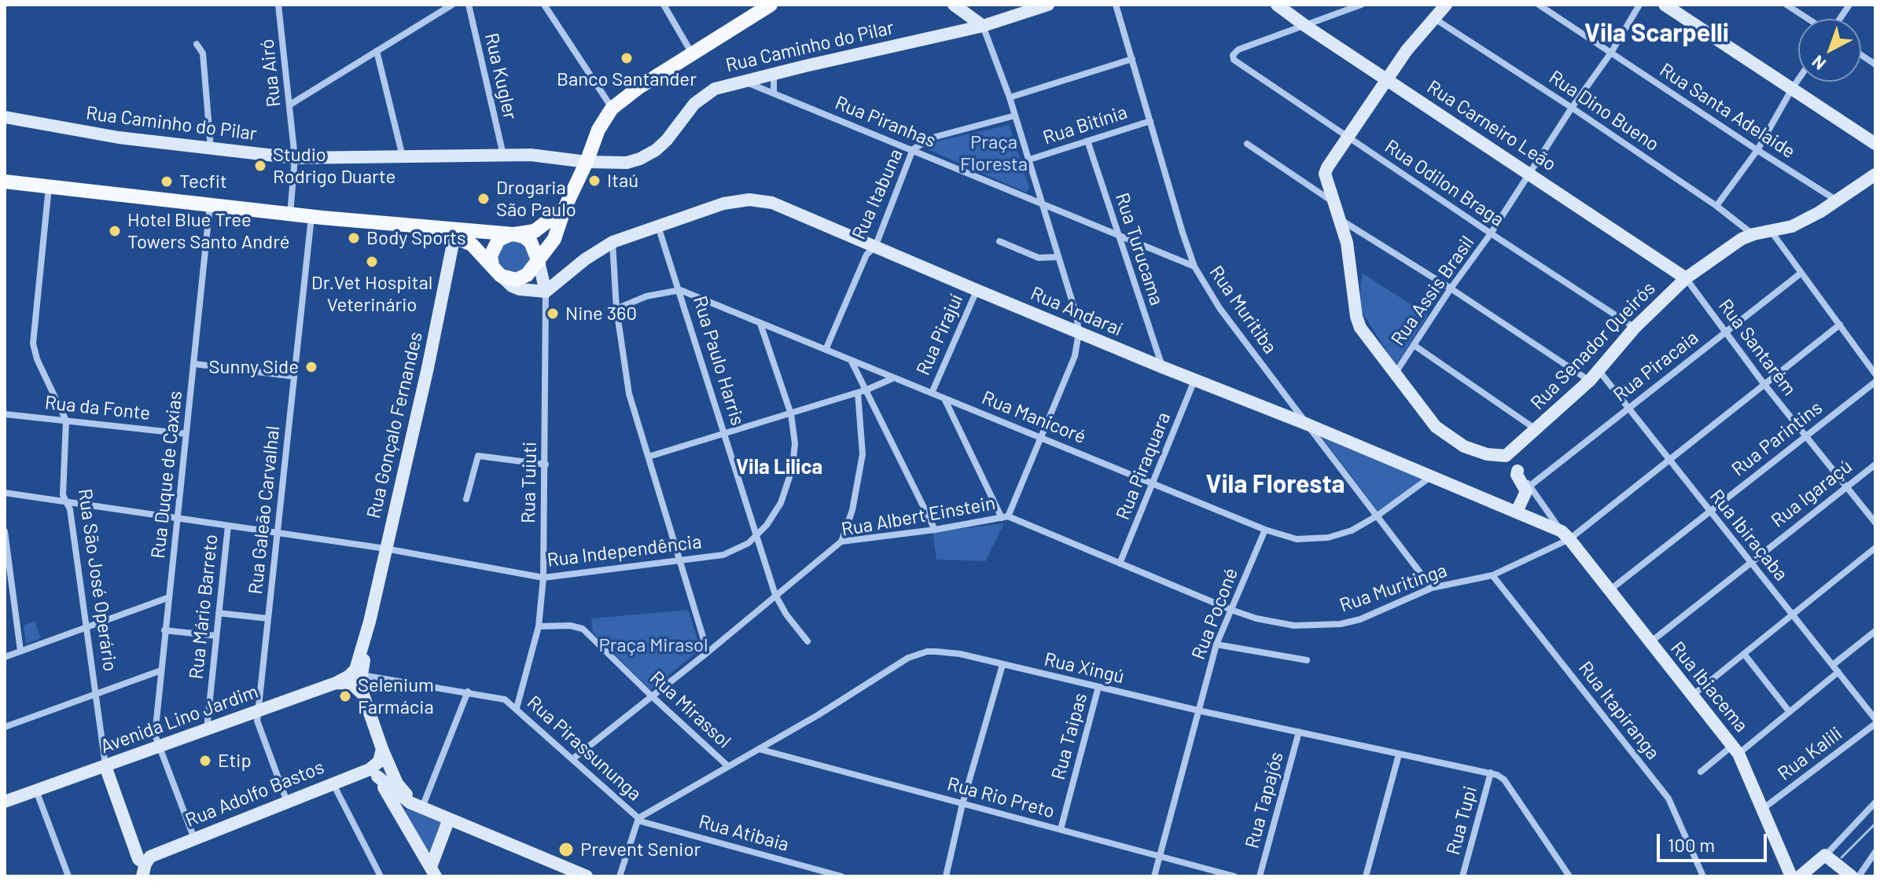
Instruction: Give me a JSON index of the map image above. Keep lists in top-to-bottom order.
{
  "streets": {
    "street": [
      "Rua Caminho do Pilar",
      "Rua Airó",
      "Rua Kugler",
      "Rua Dino Bueno",
      "Rua Santa Adelaide",
      "Rua Piranhas",
      "Rua Bitínia",
      "Rua Carneiro Leão",
      "Rua Odilon Braga",
      "Rua Itabuna",
      "Rua Turucama",
      "Rua Assis Brasil",
      "Rua Muritiba",
      "Rua Andaraí",
      "Rua Pirajuí",
      "Rua Senador Queirós",
      "Rua Santarém",
      "Rua Paulo Harris",
      "Rua Piracaia",
      "Rua da Fonte",
      "Rua Manicoré",
      "Rua Gonçalo Fernandes",
      "Rua Parintins",
      "Rua Piraquara",
      "Rua Duque de Caxias",
      "Rua Tuiuti",
      "Rua Igaraçú",
      "Rua Galeão Carvalhal",
      "Rua Albert Einstein",
      "Rua Ibiraçaba",
      "Rua Independência",
      "Rua São José Operário",
      "Rua Muritinga",
      "Rua Mário Barreto",
      "Rua Poconé",
      "Rua Xingú",
      "Rua Ibiacema",
      "Rua Mirassol",
      "Rua Itapiranga",
      "Avenida Lino Jardim",
      "Rua Taipas",
      "Rua Pirassununga",
      "Rua Kalili",
      "Rua Adolfo Bastos",
      "Rua Rio Preto",
      "Rua Tapajós",
      "Rua Tupi",
      "Rua Atibaia"
    ]
  },
  "crossings": [
    ["Rua Caminho do Pilar", "Rua Airó"],
    ["Rua Caminho do Pilar", "Rua Kugler"],
    ["Rua Caminho do Pilar", "Rua Piranhas"],
    ["Rua Dino Bueno", "Rua Assis Brasil"],
    ["Rua Dino Bueno", "Rua Senador Queirós"],
    ["Rua Santa Adelaide", "Rua Assis Brasil"],
    ["Rua Santa Adelaide", "Rua Senador Queirós"],
    ["Rua Piranhas", "Rua Itabuna"],
    ["Rua Piranhas", "Rua Turucama"],
    ["Rua Piranhas", "Rua Muritiba"],
    ["Rua Bitínia", "Rua Turucama"],
    ["Rua Bitínia", "Rua Muritiba"],
    ["Rua Carneiro Leão", "Rua Odilon Braga"],
    ["Rua Carneiro Leão", "Rua Assis Brasil"],
    ["Rua Carneiro Leão", "Rua Senador Queirós"],
    ["Rua Carneiro Leão", "Rua Santarém"],
    ["Rua Odilon Braga", "Rua Assis Brasil"],
    ["Rua Odilon Braga", "Rua Senador Queirós"],
    ["Rua Itabuna", "Rua Andaraí"],
    ["Rua Itabuna", "Rua Manicoré"],
    ["Rua Turucama", "Rua Andaraí"],
    ["Rua Muritiba", "Rua Andaraí"],
    ["Rua Muritiba", "Rua Manicoré"],
    ["Rua Muritiba", "Rua Muritinga"],
    ["Rua Andaraí", "Rua Pirajuí"],
    ["Rua Andaraí", "Rua Paulo Harris"],
    ["Rua Andaraí", "Rua Manicoré"],
    ["Rua Andaraí", "Rua Piraquara"],
    ["Rua Andaraí", "Rua Tuiuti"],
    ["Rua Andaraí", "Rua Muritinga"],
    ["Rua Andaraí", "Rua Ibiacema"],
    ["Rua Pirajuí", "Rua Manicoré"],
    ["Rua Senador Queirós", "Rua Santarém"],
    ["Rua Senador Queirós", "Rua Ibiraçaba"],
    ["Rua Senador Queirós", "Rua Ibiacema"],
    ["Rua Santarém", "Rua Piracaia"],
    ["Rua Santarém", "Rua Parintins"],
    ["Rua Santarém", "Rua Igaraçú"],
    ["Rua Santarém", "Rua Muritinga"],
    ["Rua Paulo Harris", "Rua Manicoré"],
    ["Rua Paulo Harris", "Rua Albert Einstein"],
    ["Rua Paulo Harris", "Rua Independência"],
    ["Rua Piracaia", "Rua Ibiraçaba"],
    ["Rua Piracaia", "Rua Ibiacema"],
    ["Rua da Fonte", "Rua Duque de Caxias"],
    ["Rua da Fonte", "Rua São José Operário"],
    ["Rua Manicoré", "Rua Piraquara"],
    ["Rua Manicoré", "Rua Independência"],
    ["Rua Manicoré", "Rua Poconé"],
    ["Rua Gonçalo Fernandes", "Rua Independência"],
    ["Rua Gonçalo Fernandes", "Avenida Lino Jardim"],
    ["Rua Gonçalo Fernandes", "Rua Pirassununga"],
    ["Rua Parintins", "Rua Ibiraçaba"],
    ["Rua Parintins", "Rua Ibiacema"],
    ["Rua Piraquara", "Rua Muritinga"],
    ["Rua Duque de Caxias", "Rua Independência"],
    ["Rua Duque de Caxias", "Avenida Lino Jardim"],
    ["Rua Duque de Caxias", "Rua Adolfo Bastos"],
    ["Rua Tuiuti", "Rua Independência"],
    ["Rua Tuiuti", "Rua Mirassol"],
    ["Rua Tuiuti", "Rua Pirassununga"],
    ["Rua Igaraçú", "Rua Ibiraçaba"],
    ["Rua Igaraçú", "Rua Ibiacema"],
    ["Rua Galeão Carvalhal", "Rua Independência"],
    ["Rua Galeão Carvalhal", "Avenida Lino Jardim"],
    ["Rua Galeão Carvalhal", "Rua Adolfo Bastos"],
    ["Rua Albert Einstein", "Rua Muritinga"],
    ["Rua Albert Einstein", "Rua Mirassol"],
    ["Rua Albert Einstein", "Rua Pirassununga"],
    ["Rua Ibiraçaba", "Rua Muritinga"],
    ["Rua Independência", "Rua São José Operário"],
    ["Rua Independência", "Rua Mário Barreto"],
    ["Rua São José Operário", "Avenida Lino Jardim"],
    ["Rua São José Operário", "Rua Adolfo Bastos"],
    ["Rua Muritinga", "Rua Poconé"],
    ["Rua Muritinga", "Rua Ibiacema"],
    ["Rua Muritinga", "Rua Itapiranga"],
    ["Rua Mário Barreto", "Avenida Lino Jardim"],
    ["Rua Poconé", "Rua Xingú"],
    ["Rua Poconé", "Rua Rio Preto"],
    ["Rua Xingú", "Rua Mirassol"],
    ["Rua Xingú", "Rua Taipas"],
    ["Rua Xingú", "Rua Pirassununga"],
    ["Rua Xingú", "Rua Rio Preto"],
    ["Rua Xingú", "Rua Tapajós"],
    ["Rua Xingú", "Rua Tupi"],
    ["Rua Xingú", "Rua Atibaia"],
    ["Rua Ibiacema", "Rua Kalili"],
    ["Rua Taipas", "Rua Rio Preto"],
    ["Rua Pirassununga", "Rua Atibaia"]
  ],
  "districts": ["Vila Scarpelli", "Vila Lilica", "Vila Floresta"],
  "parks": ["Praça Floresta", "Praça Mirasol"],
  "places": [
    "Banco Santander",
    "Studio Rodrigo Duarte",
    "Itaú",
    "Tecfit",
    "Drogaria São Paulo",
    "Hotel Blue Tree Towers Santo André",
    "Body Sports",
    "Dr.Vet Hospital Veterinário",
    "Nine 360",
    "Sunny Side",
    "Selenium Farmácia",
    "Etip",
    "Prevent Senior"
  ],
  "scale_bar": "100 m",
  "north": "bottom left"
}
